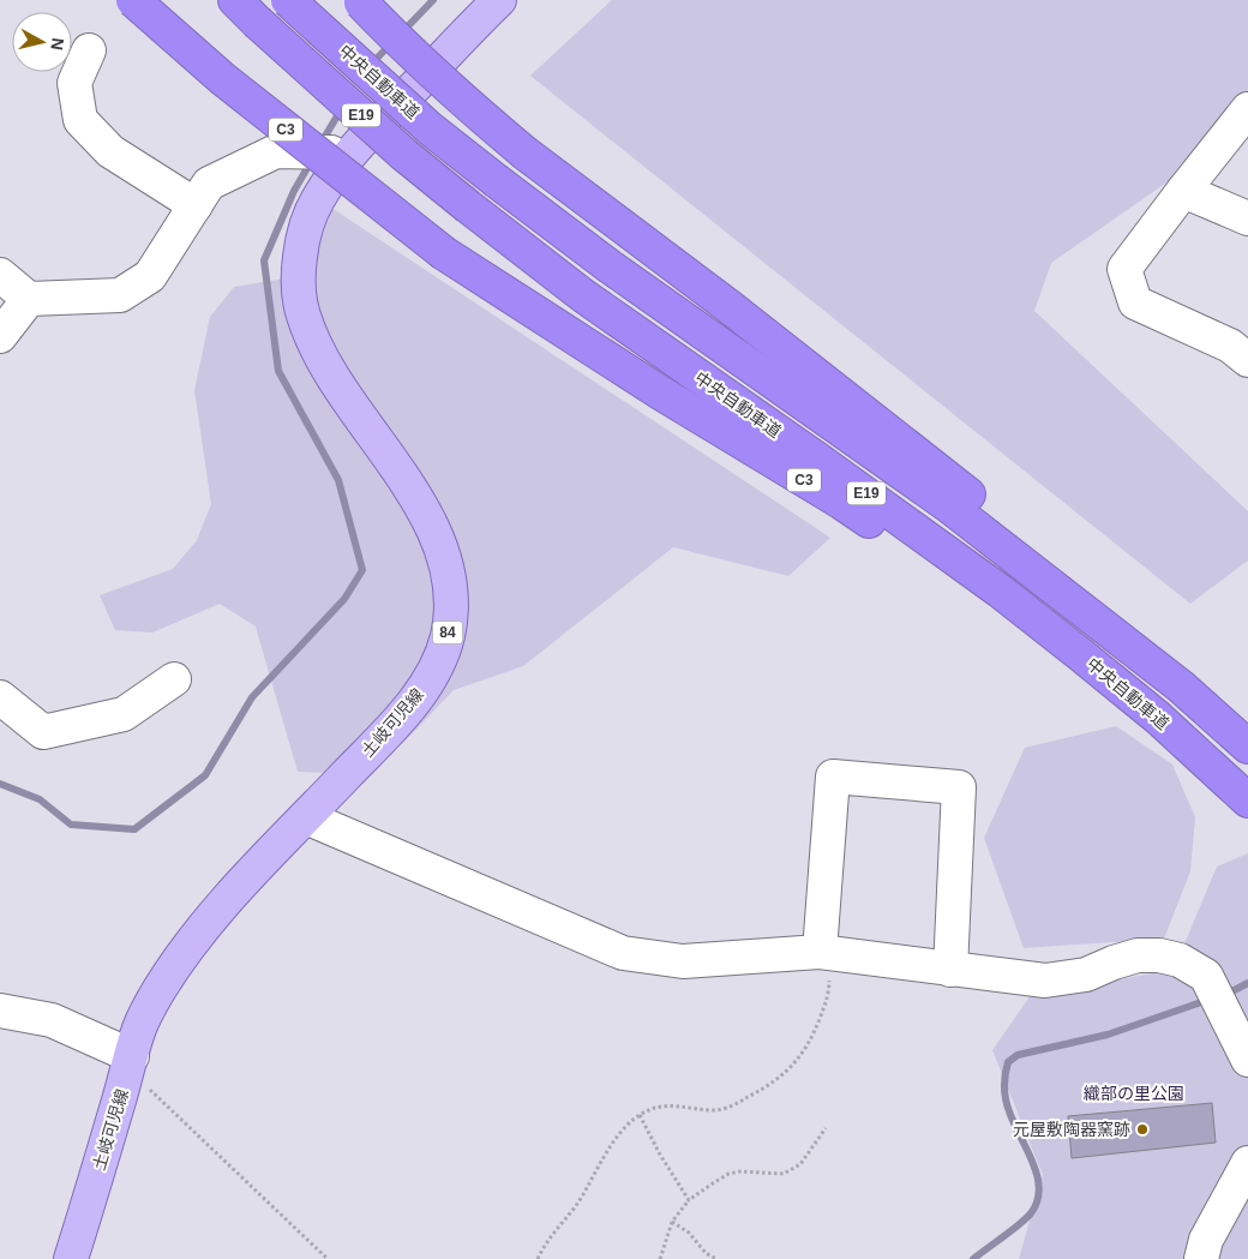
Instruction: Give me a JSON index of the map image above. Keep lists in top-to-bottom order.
{
  "streets": {
    "highway": ["中央自動車道", "E19", "C3"],
    "main road": ["84", "土岐可児線"]
  },
  "crossings": [
    ["中央自動車道", "C3"]
  ],
  "parks": ["織部の里公園"],
  "places": ["元屋敷陶器窯跡"],
  "north": "right"
}
